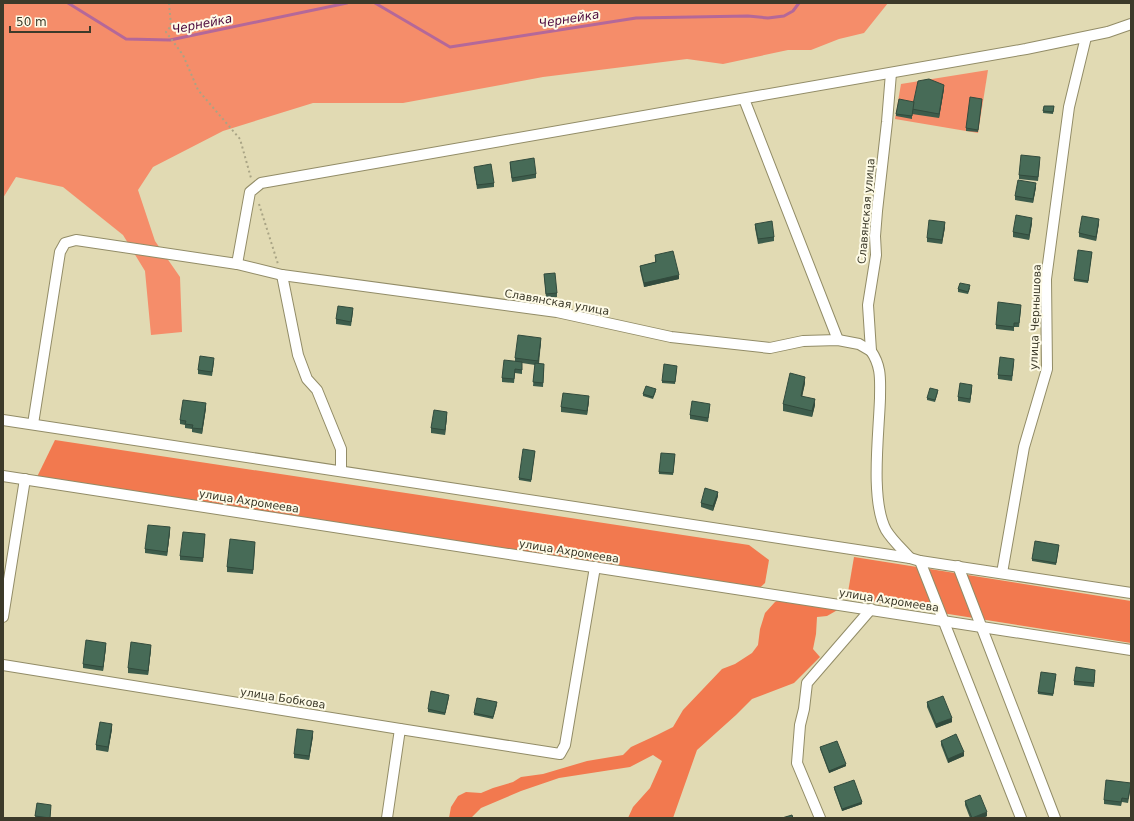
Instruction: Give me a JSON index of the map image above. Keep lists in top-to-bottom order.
{
  "streets": {
    "street": [
      "Славянская улица",
      "улица Чернышова",
      "улица Ахромеева",
      "улица Бобкова"
    ]
  },
  "crossings": [
    ["улица Ахромеева", "улица Бобкова"]
  ],
  "water": ["Чернейка"],
  "scale_bar": "50 m"
}
